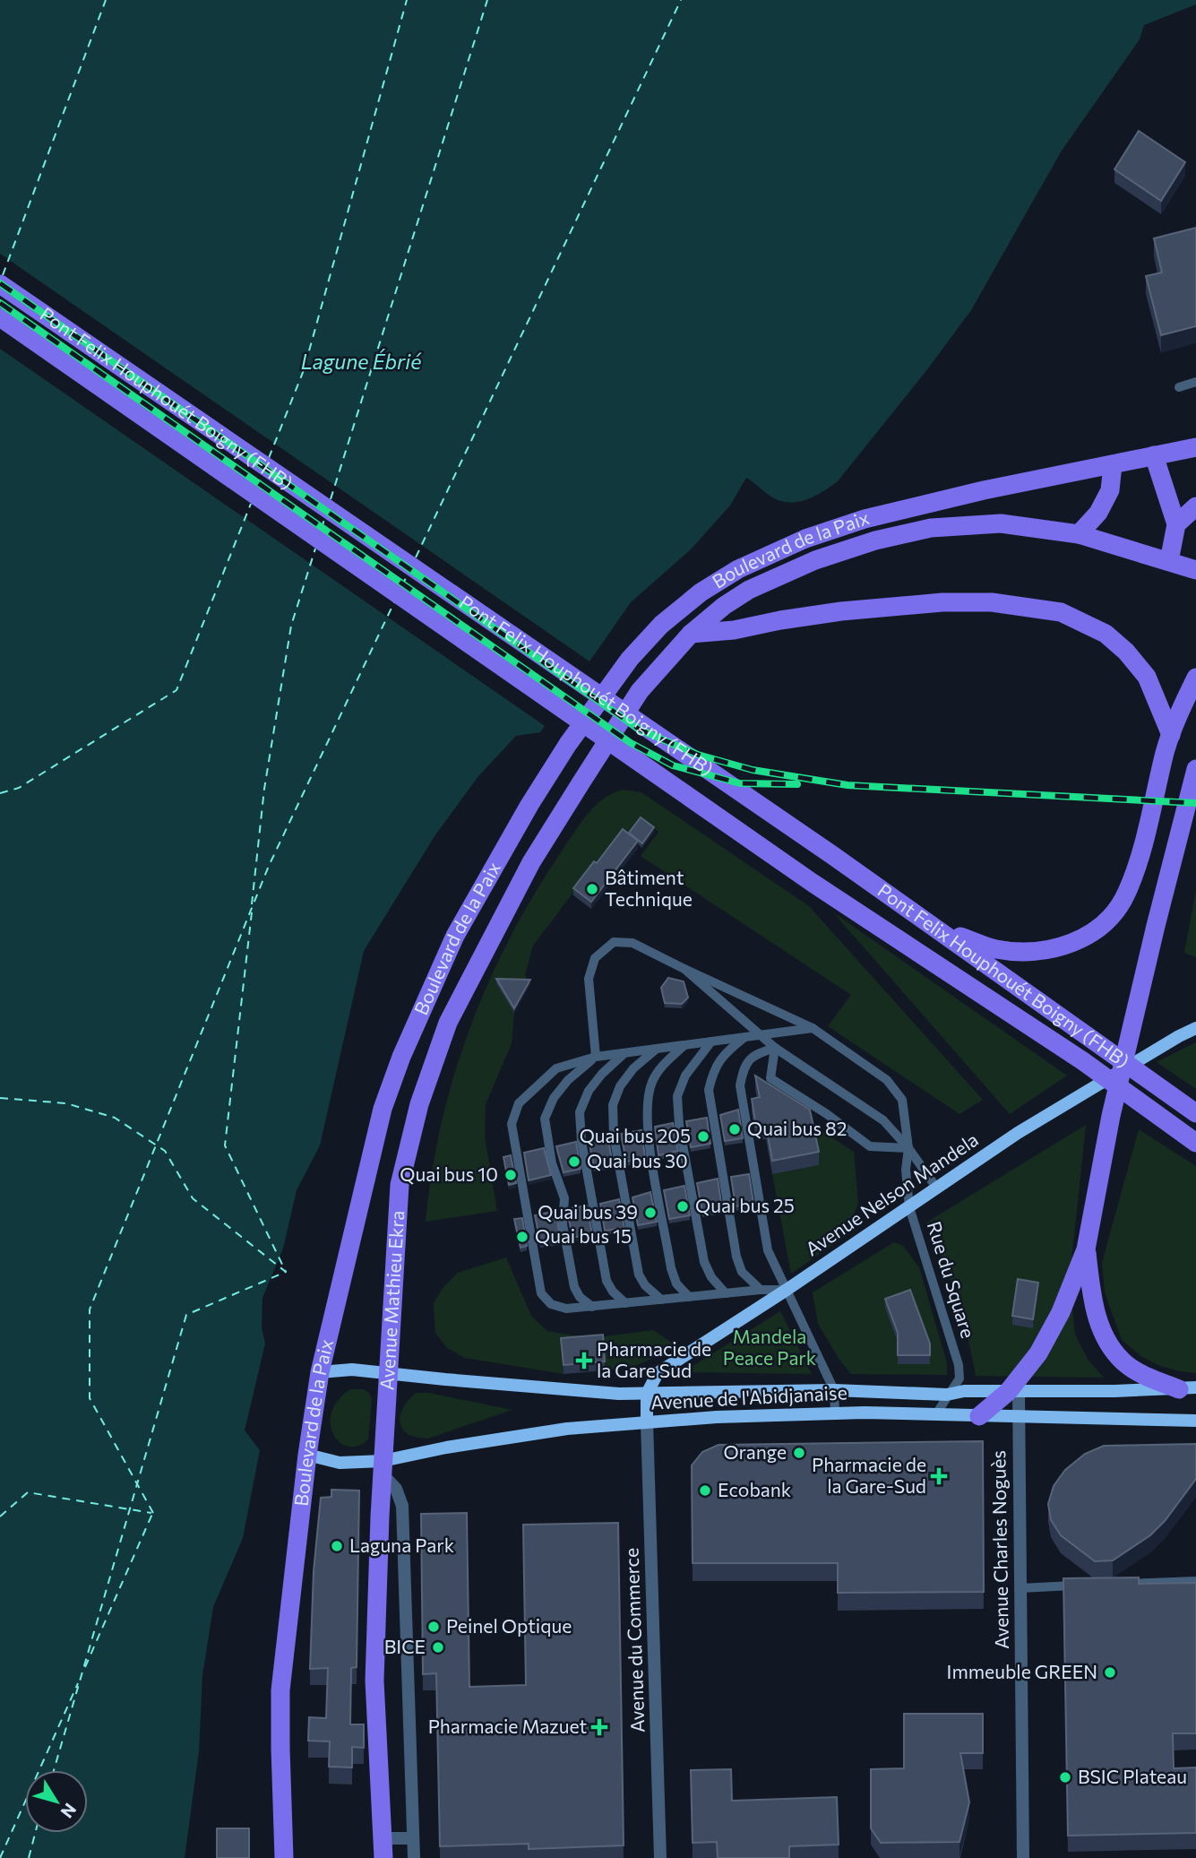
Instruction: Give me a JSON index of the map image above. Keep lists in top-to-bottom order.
{
  "streets": {
    "main road": [
      "Pont Felix Houphouét Boigny (FHB)",
      "Boulevard de la Paix",
      "Avenue Nelson Mandela",
      "Avenue Mathieu Ekra",
      "Avenue de l'Abidjanaise"
    ],
    "street": ["Avenue Charles Noguès", "Avenue du Commerce"],
    "lane": ["Rue du Square"]
  },
  "crossings": [
    ["Boulevard de la Paix", "Avenue Mathieu Ekra"],
    ["Boulevard de la Paix", "Avenue de l'Abidjanaise"],
    ["Avenue Nelson Mandela", "Rue du Square"],
    ["Avenue Nelson Mandela", "Avenue de l'Abidjanaise"],
    ["Rue du Square", "Avenue de l'Abidjanaise"],
    ["Avenue Mathieu Ekra", "Avenue de l'Abidjanaise"],
    ["Avenue de l'Abidjanaise", "Avenue Charles Noguès"],
    ["Avenue de l'Abidjanaise", "Avenue du Commerce"]
  ],
  "water": ["Lagune Ébrié"],
  "parks": ["Mandela Peace Park"],
  "places": {
    "other": [
      "Bâtiment Technique",
      "Quai bus 82",
      "Quai bus 205",
      "Quai bus 30",
      "Quai bus 10",
      "Quai bus 25",
      "Quai bus 39",
      "Quai bus 15",
      "Orange",
      "Ecobank",
      "Laguna Park",
      "Peinel Optique",
      "BICE",
      "Immeuble GREEN",
      "BSIC Plateau"
    ],
    "health": ["Pharmacie de la Gare Sud", "Pharmacie de la Gare-Sud", "Pharmacie Mazuet"]
  },
  "north": "bottom right"
}
